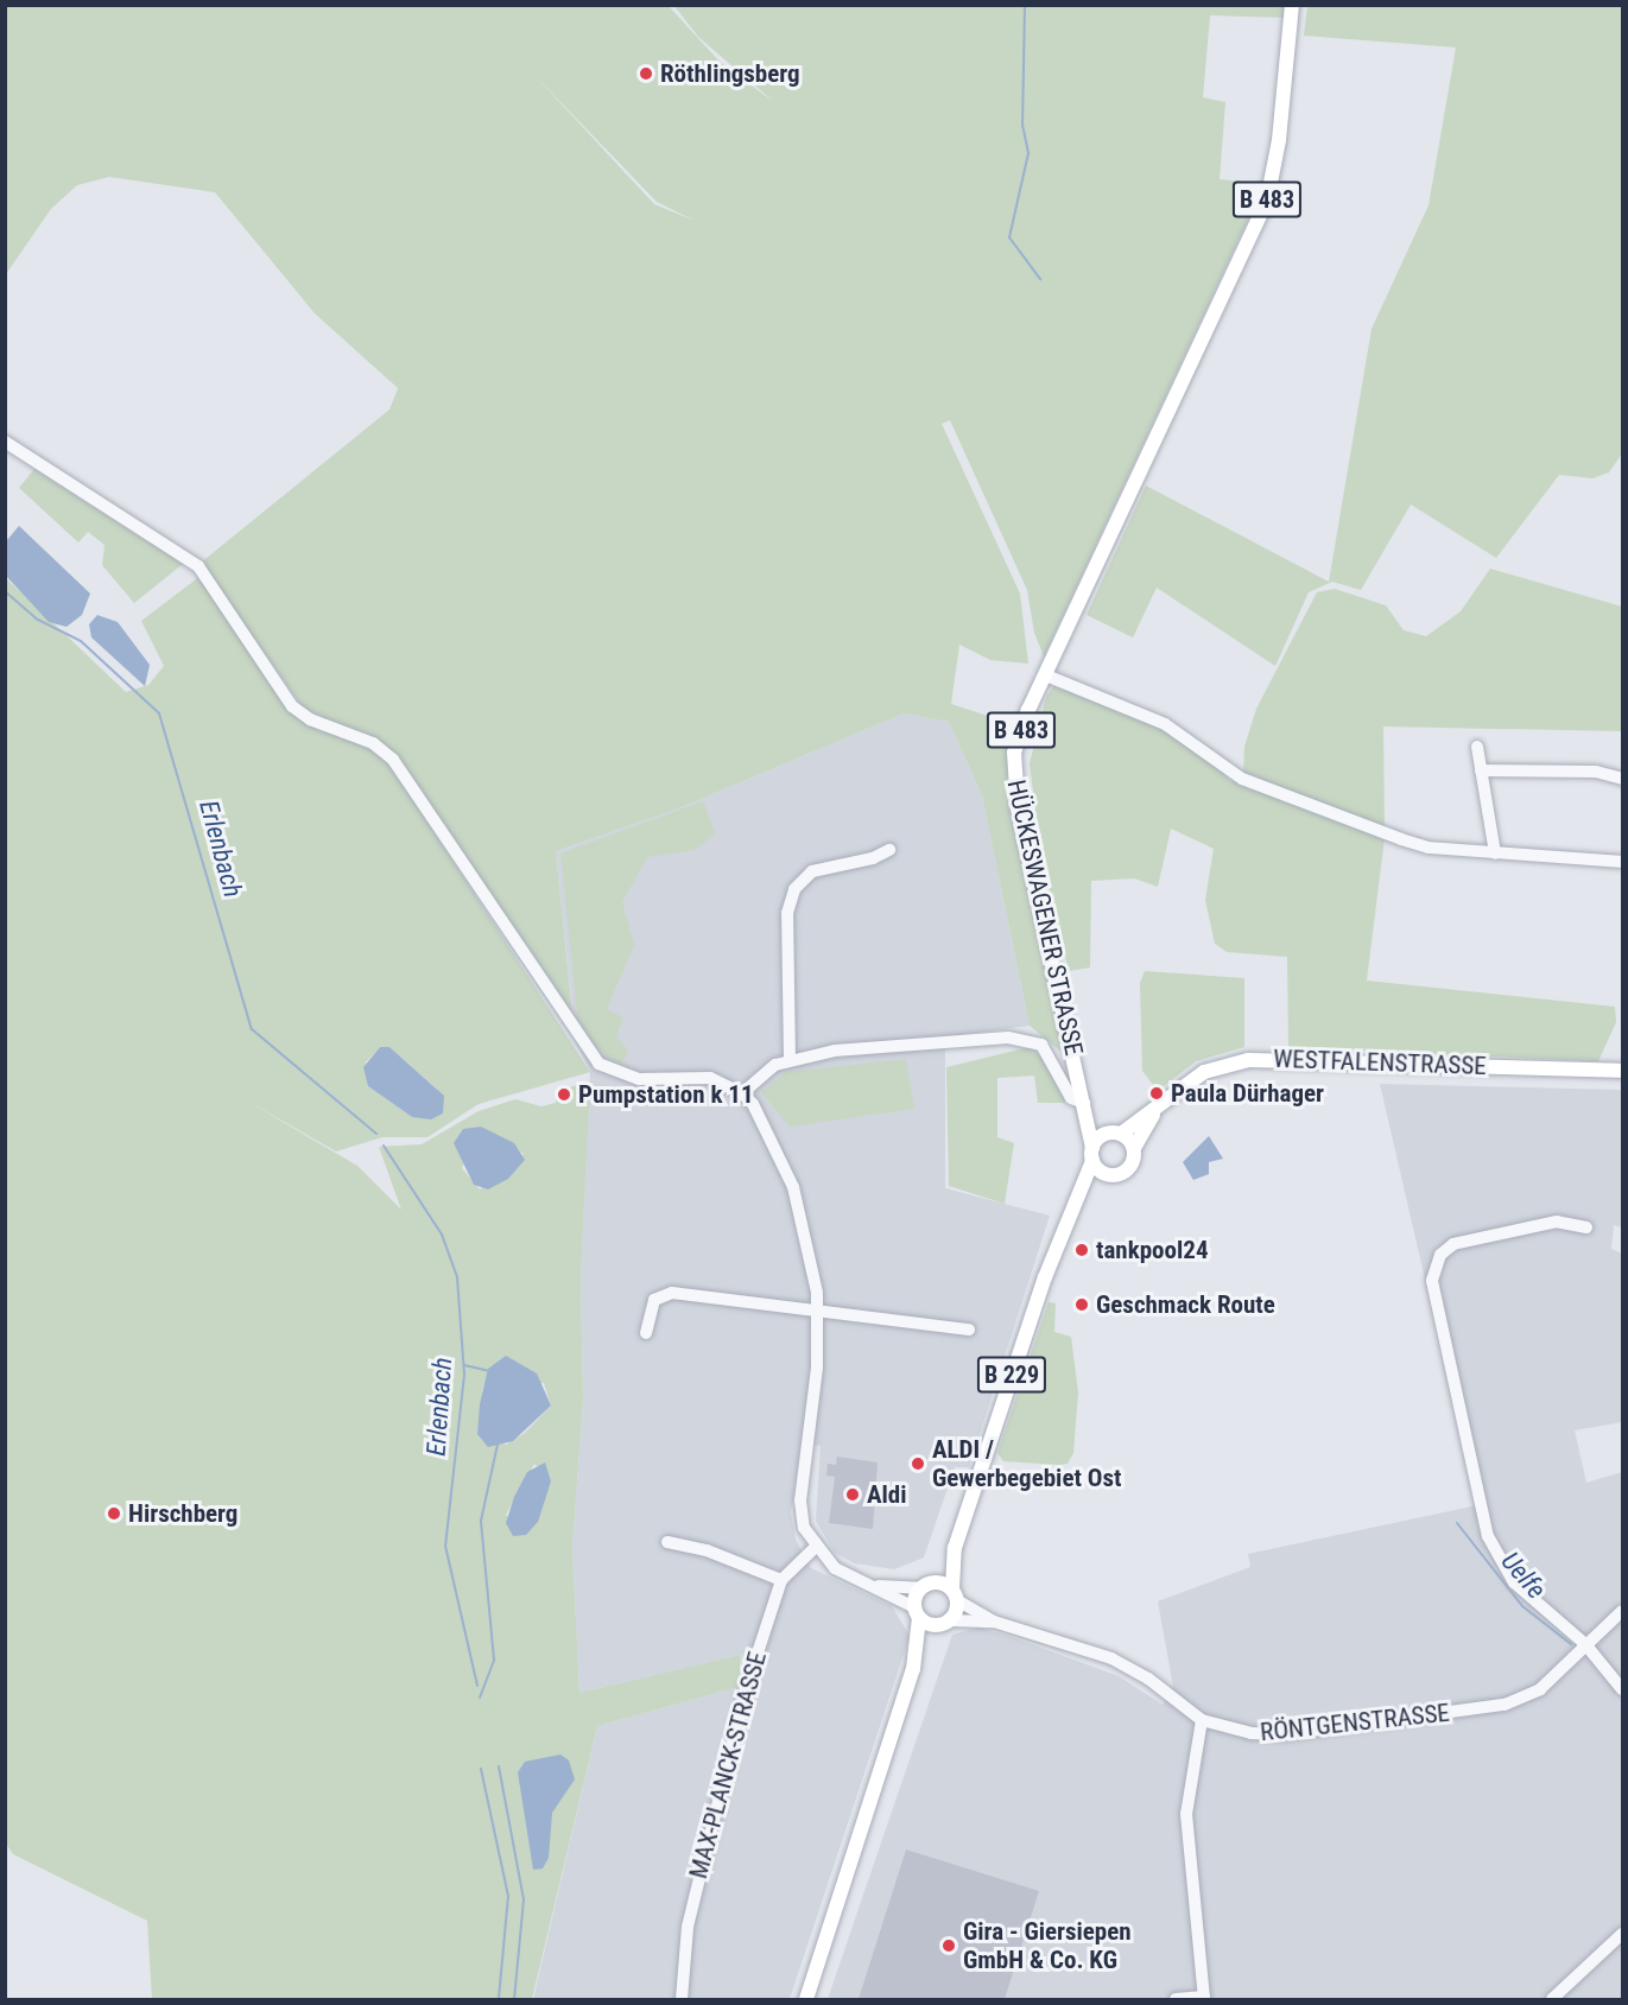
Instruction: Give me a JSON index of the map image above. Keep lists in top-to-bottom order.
{
  "streets": {
    "main road": [
      "B 483",
      "HÜCKESWAGENER STRASSE",
      "WESTFALENSTRASSE",
      "B 229"
    ],
    "street": ["RÖNTGENSTRASSE", "MAX-PLANCK-STRASSE"]
  },
  "crossings": [
    ["HÜCKESWAGENER STRASSE", "WESTFALENSTRASSE"],
    ["HÜCKESWAGENER STRASSE", "B 229"],
    ["WESTFALENSTRASSE", "B 229"],
    ["B 229", "RÖNTGENSTRASSE"]
  ],
  "water": ["Erlenbach", "Uelfe"],
  "places": [
    "Röthlingsberg",
    "Paula Dürhager",
    "Pumpstation k 11",
    "tankpool24",
    "Geschmack Route",
    "ALDI / Gewerbegebiet Ost",
    "Aldi",
    "Hirschberg",
    "Gira - Giersiepen GmbH & Co. KG"
  ]
}
